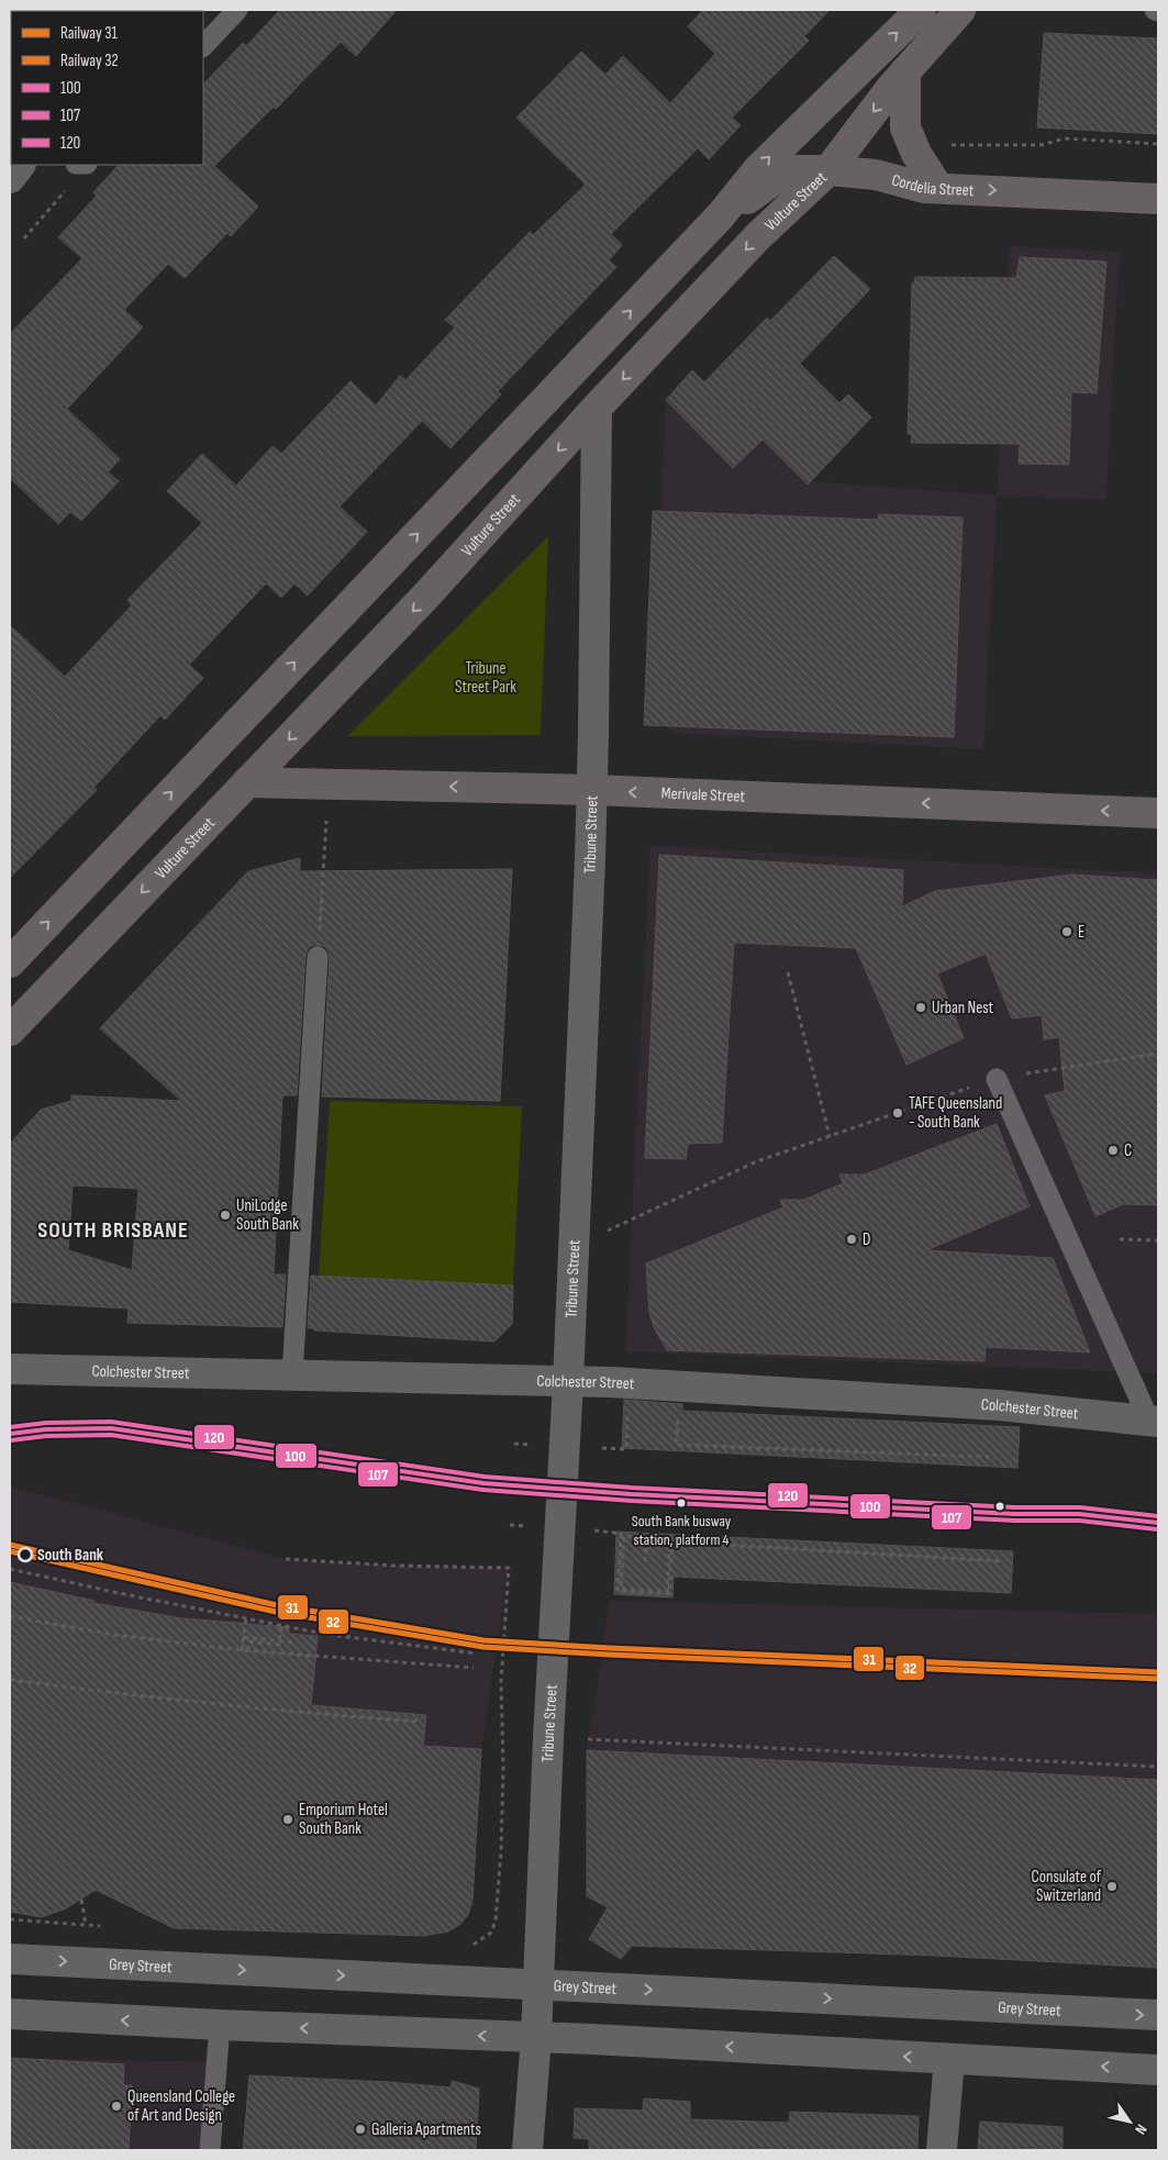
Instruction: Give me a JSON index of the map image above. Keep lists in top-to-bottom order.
{
  "streets": {
    "main road": ["Cordelia Street", "Vulture Street", "Merivale Street"],
    "street": ["Tribune Street", "Colchester Street", "Grey Street"]
  },
  "crossings": [
    ["Cordelia Street", "Vulture Street"],
    ["Vulture Street", "Merivale Street"],
    ["Vulture Street", "Tribune Street"],
    ["Merivale Street", "Tribune Street"],
    ["Tribune Street", "Colchester Street"],
    ["Tribune Street", "Grey Street"]
  ],
  "one_way": ["Cordelia Street", "Merivale Street"],
  "districts": ["SOUTH BRISBANE"],
  "parks": ["Tribune Street Park"],
  "places": [
    "E",
    "Urban Nest",
    "TAFE Queensland - South Bank",
    "C",
    "UniLodge South Bank",
    "D",
    "South Bank busway station, platform 4",
    "South Bank",
    "Emporium Hotel South Bank",
    "Consulate of Switzerland",
    "Queensland College of Art and Design",
    "Galleria Apartments"
  ],
  "lines": [
    "transit line 120",
    "transit line 100",
    "transit line 107",
    "rail line 31",
    "rail line 32"
  ],
  "legend": [
    "Railway 31",
    "Railway 32",
    "100",
    "107",
    "120"
  ],
  "north": "bottom right"
}
